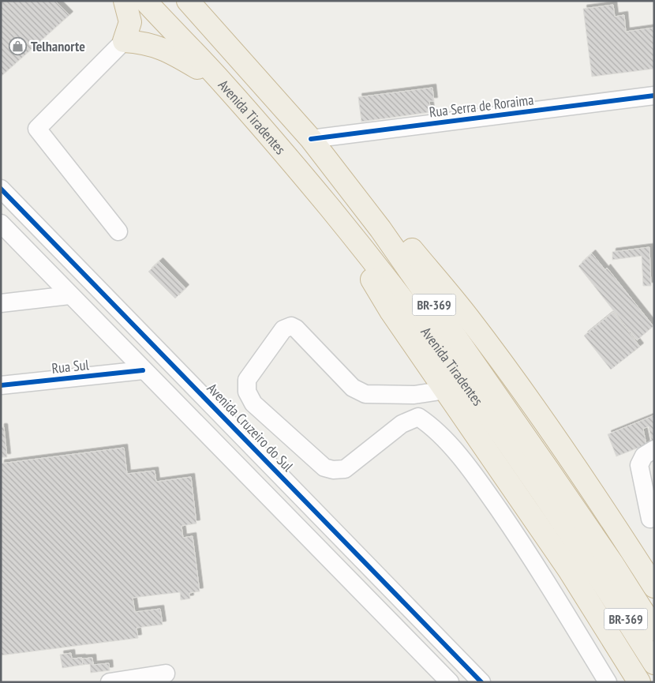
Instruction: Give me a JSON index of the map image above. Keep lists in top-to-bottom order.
{
  "streets": {
    "highway": ["Avenida Tiradentes", "BR-369"],
    "street": ["Rua Serra de Roraima", "Rua Sul", "Avenida Cruzeiro do Sul"]
  },
  "crossings": [
    ["Rua Serra de Roraima", "Avenida Tiradentes"]
  ],
  "places": {
    "shop": ["Telhanorte"]
  }
}
